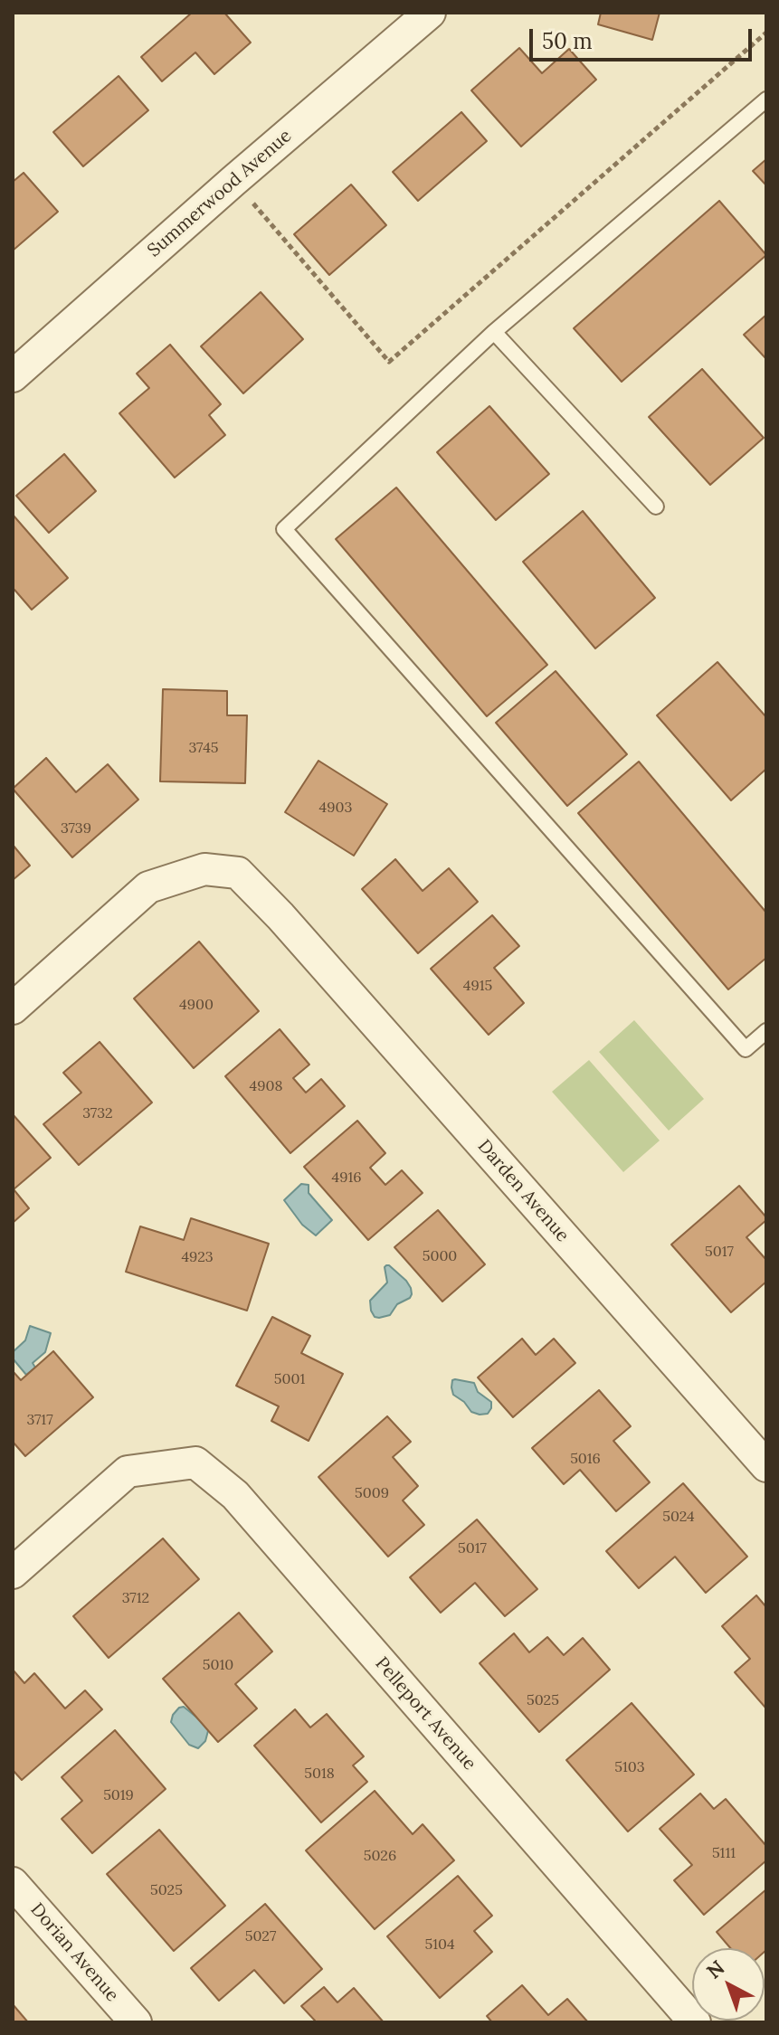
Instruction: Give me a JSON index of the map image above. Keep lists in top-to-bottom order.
{
  "streets": {
    "street": [
      "Summerwood Avenue",
      "Darden Avenue",
      "Pelleport Avenue",
      "Dorian Avenue"
    ]
  },
  "house_numbers": [
    "3745",
    "4903",
    "3739",
    "4915",
    "4900",
    "4908",
    "3732",
    "4916",
    "5017",
    "5000",
    "4923",
    "5001",
    "3717",
    "5016",
    "5009",
    "5024",
    "5017",
    "3712",
    "5010",
    "5025",
    "5103",
    "5018",
    "5019",
    "5111",
    "5026",
    "5025",
    "5027",
    "5104"
  ],
  "scale_bar": "50 m",
  "north": "top left"
}
